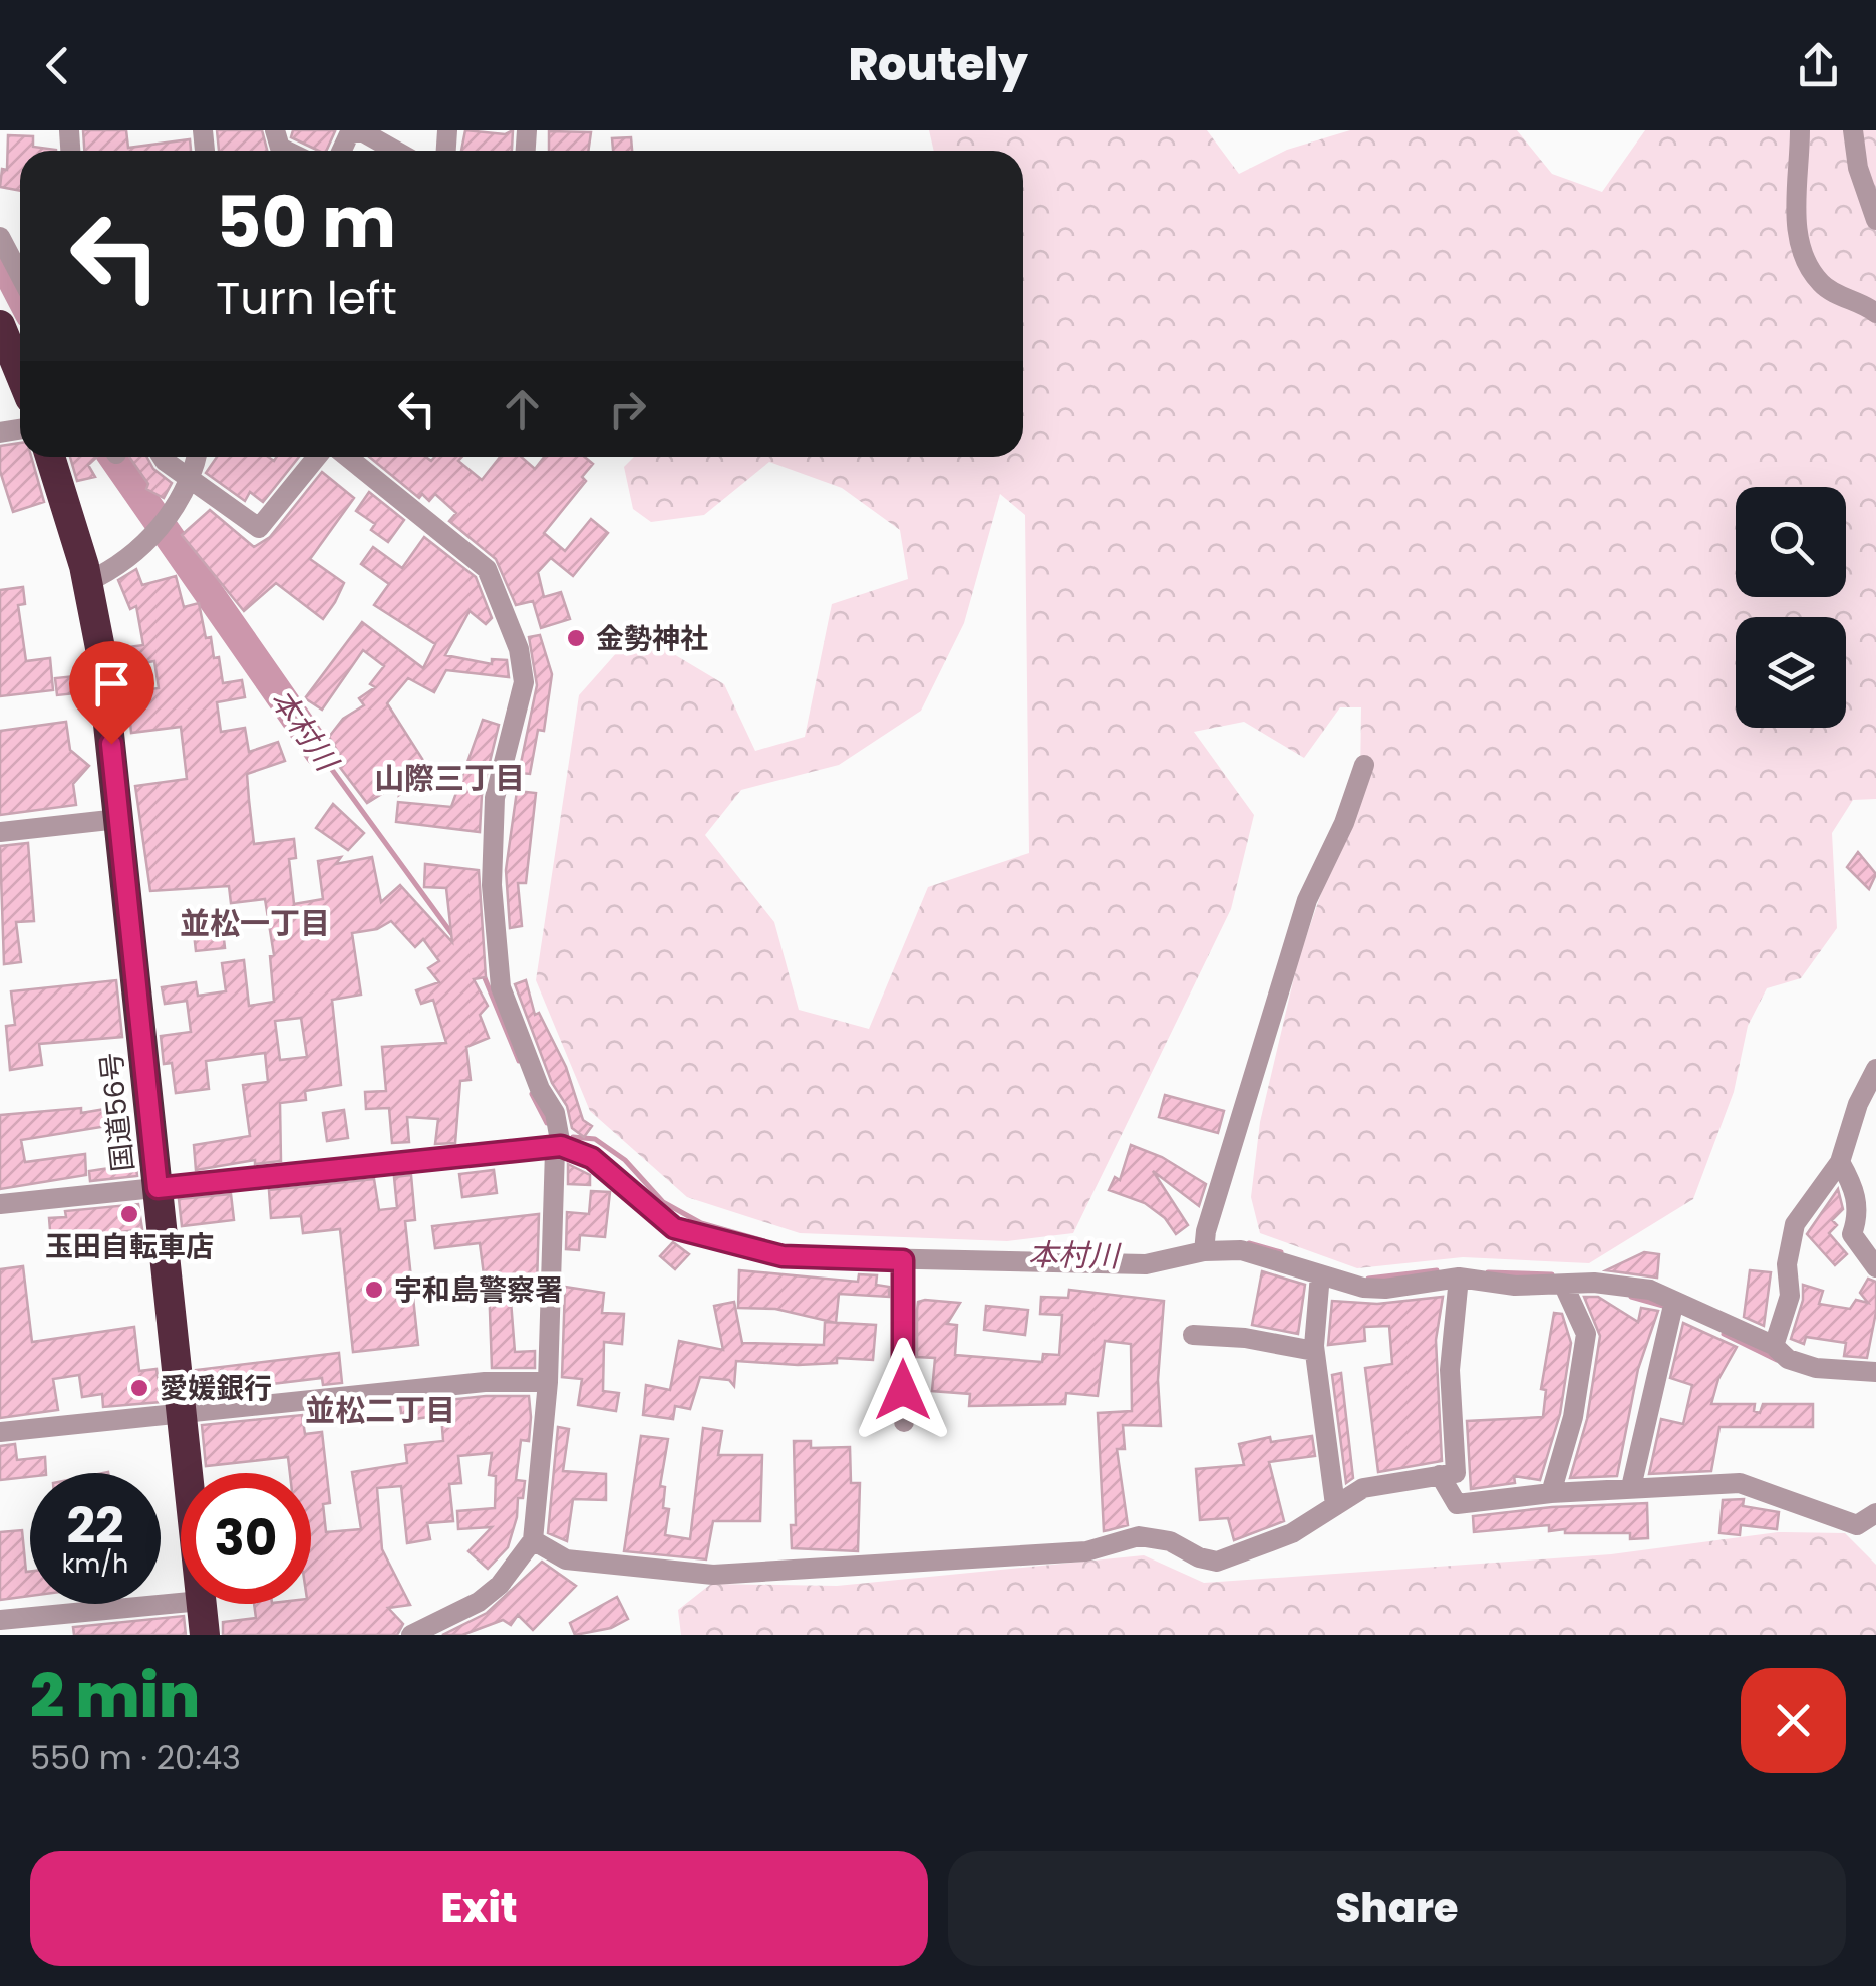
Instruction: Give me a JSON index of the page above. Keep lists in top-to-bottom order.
{
  "streets": {
    "highway": ["国道56号"]
  },
  "districts": ["山際三丁目", "並松一丁目", "並松二丁目"],
  "water": ["本村川"],
  "places": [
    "金勢神社",
    "玉田自転車店",
    "宇和島警察署",
    "愛媛銀行"
  ],
  "page": {
    "header": "Routely",
    "turn": ["50 m", "Turn left"],
    "speed": "22 km/h",
    "limit": "30",
    "heading": ["2 min", "550 m · 20:43"],
    "buttons": ["Exit", "Share"]
  }
}
